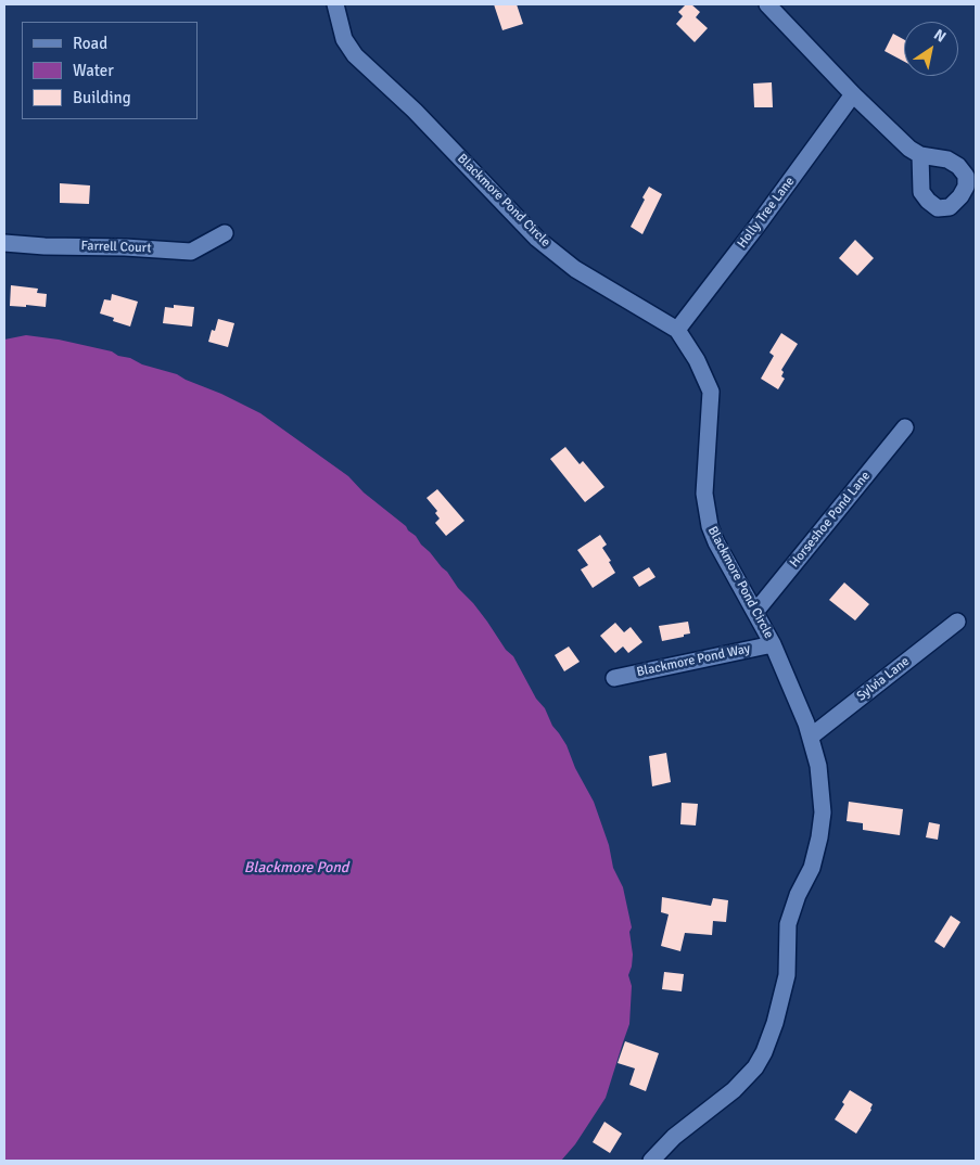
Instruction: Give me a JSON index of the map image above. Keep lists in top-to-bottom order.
{
  "streets": {
    "street": [
      "Blackmore Pond Circle",
      "Holly Tree Lane",
      "Farrell Court",
      "Horseshoe Pond Lane",
      "Blackmore Pond Way",
      "Sylvia Lane"
    ]
  },
  "crossings": [
    ["Blackmore Pond Circle", "Holly Tree Lane"],
    ["Blackmore Pond Circle", "Horseshoe Pond Lane"],
    ["Blackmore Pond Circle", "Blackmore Pond Way"],
    ["Blackmore Pond Circle", "Sylvia Lane"]
  ],
  "water": ["Blackmore Pond"],
  "legend": ["Road", "Water", "Building"],
  "north": "top right"
}
